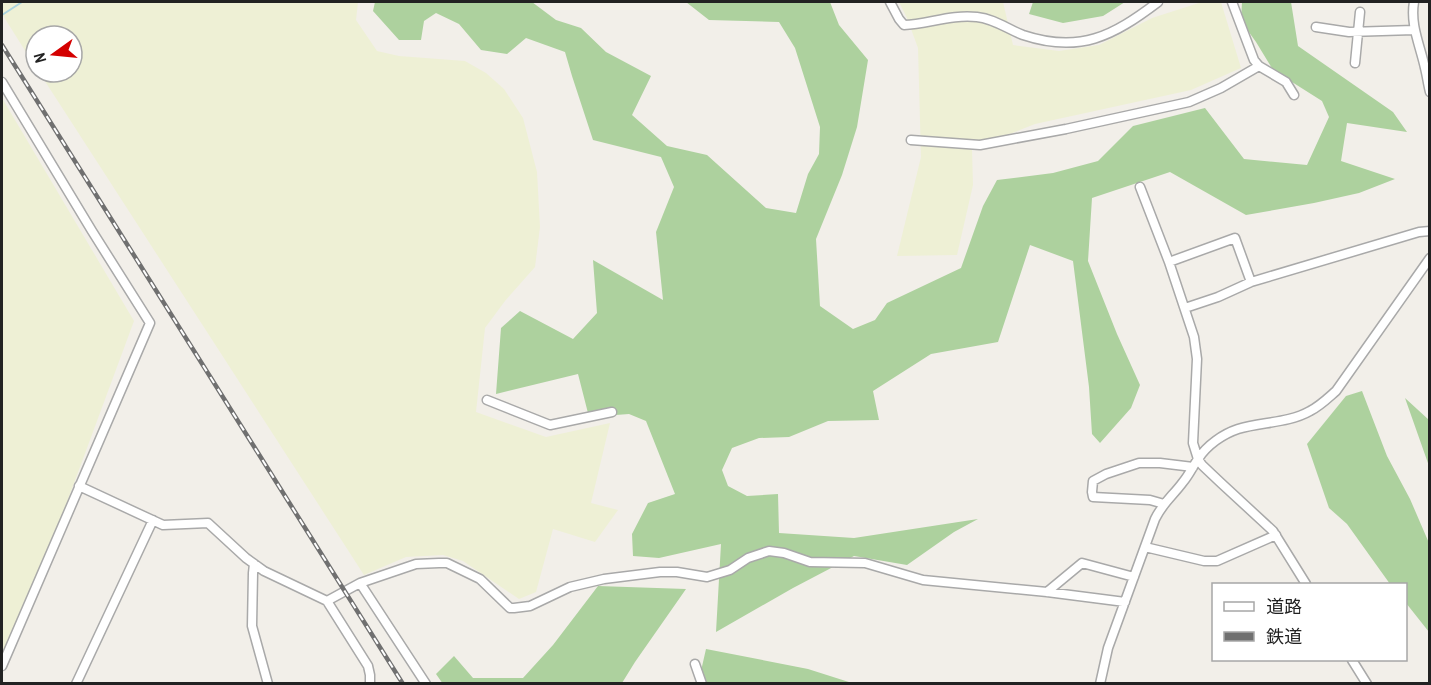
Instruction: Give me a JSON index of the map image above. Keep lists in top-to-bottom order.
{
  "legend": ["道路", "鉄道"],
  "north": "left"
}
